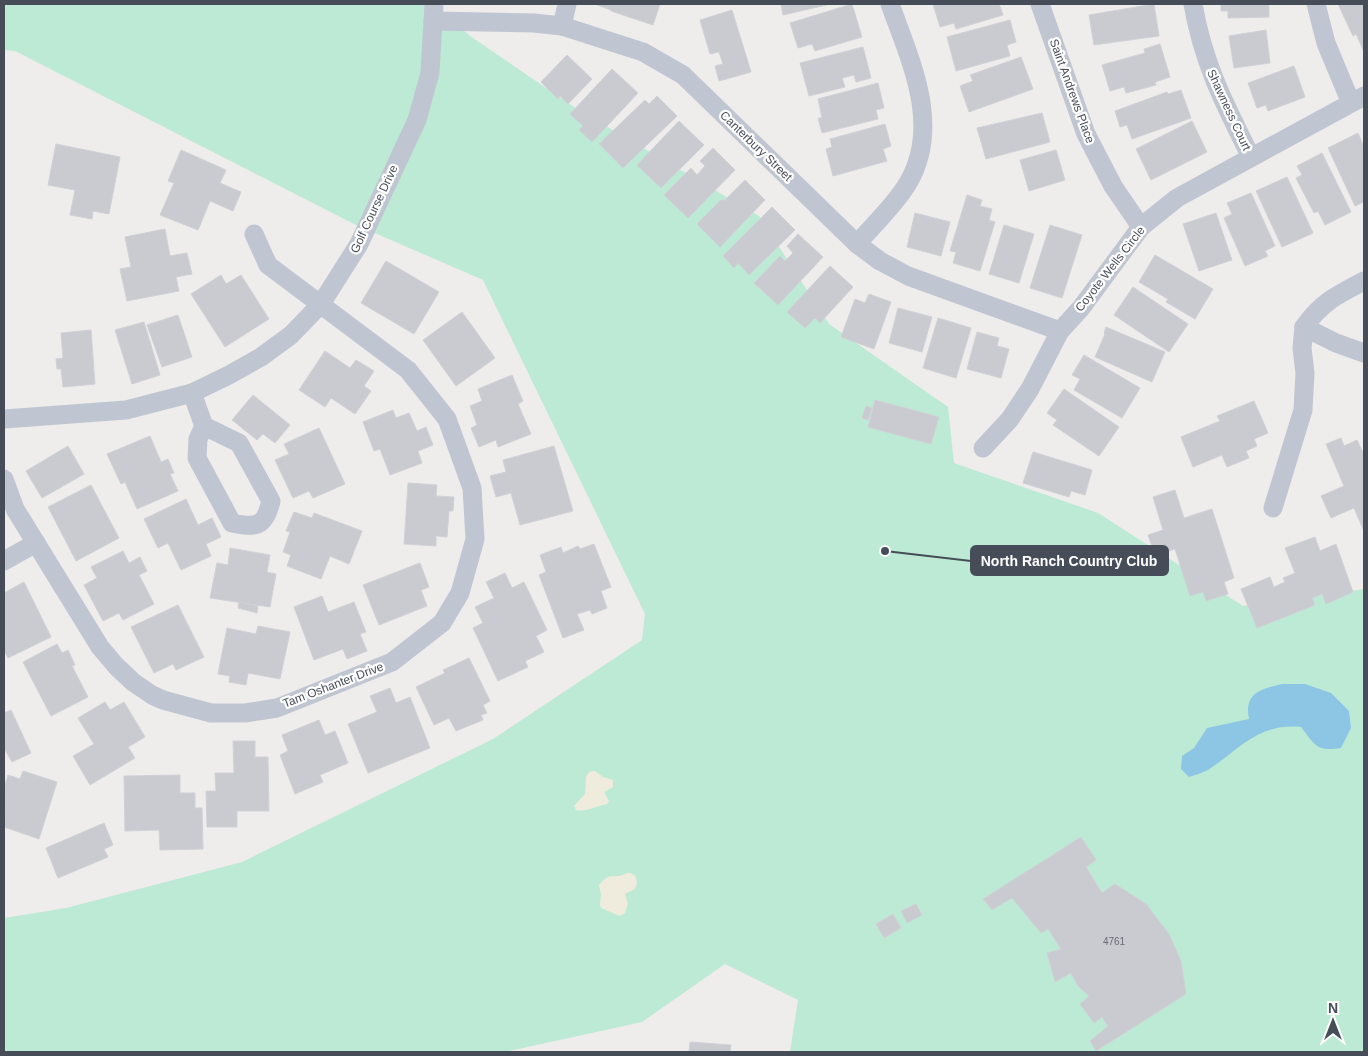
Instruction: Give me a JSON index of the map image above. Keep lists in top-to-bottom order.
{
  "streets": {
    "street": [
      "Saint Andrews Place",
      "Shawness Court",
      "Canterbury Street",
      "Golf Course Drive",
      "Coyote Wells Circle",
      "Tam Oshanter Drive"
    ]
  },
  "crossings": [
    ["Saint Andrews Place", "Coyote Wells Circle"],
    ["Shawness Court", "Coyote Wells Circle"],
    ["Canterbury Street", "Golf Course Drive"],
    ["Canterbury Street", "Coyote Wells Circle"],
    ["Golf Course Drive", "Tam Oshanter Drive"]
  ],
  "places": ["North Ranch Country Club"],
  "house_numbers": ["4761"],
  "north": "top"
}
